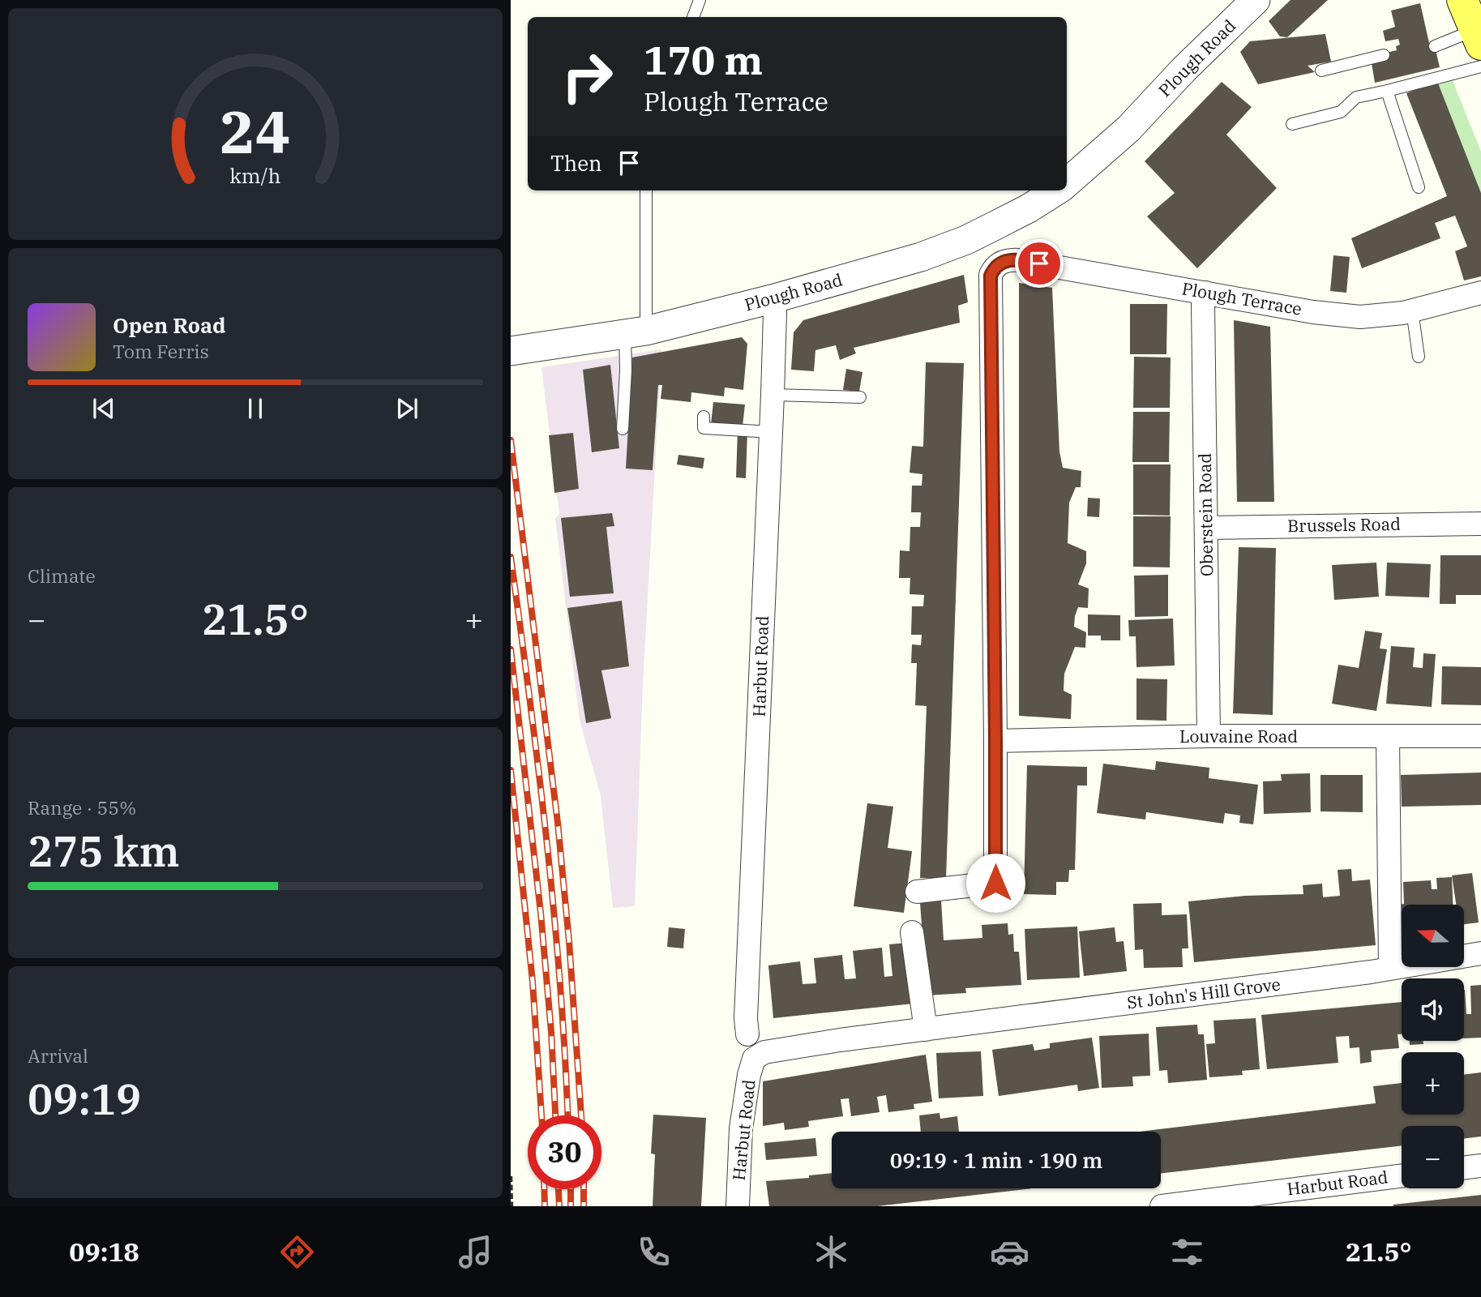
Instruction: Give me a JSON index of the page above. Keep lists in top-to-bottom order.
{
  "streets": {
    "street": [
      "Plough Road",
      "Plough Terrace",
      "Oberstein Road",
      "Brussels Road",
      "Harbut Road",
      "Louvaine Road",
      "St John's Hill Grove"
    ]
  },
  "crossings": [
    ["Plough Road", "Harbut Road"],
    ["Plough Terrace", "Oberstein Road"],
    ["Plough Terrace", "Louvaine Road"],
    ["Oberstein Road", "Brussels Road"],
    ["Oberstein Road", "Louvaine Road"],
    ["Harbut Road", "St John's Hill Grove"]
  ],
  "north": "left",
  "page": {
    "turn": ["170 m", "Plough Terrace"],
    "then": "Then",
    "song": ["Open Road", "Tom Ferris"],
    "tile": [
      "Climate",
      ["Range · 55%", "275 km"],
      ["Arrival", "09:19"]
    ],
    "heat": ["−", "21.5°", "+"],
    "map_buttons": ["+", "−"],
    "limit": "30",
    "trip": "09:19 · 1 min · 190 m",
    "tabs": ["09:18", "21.5°"],
    "gauge": ["24", "km/h"]
  }
}
